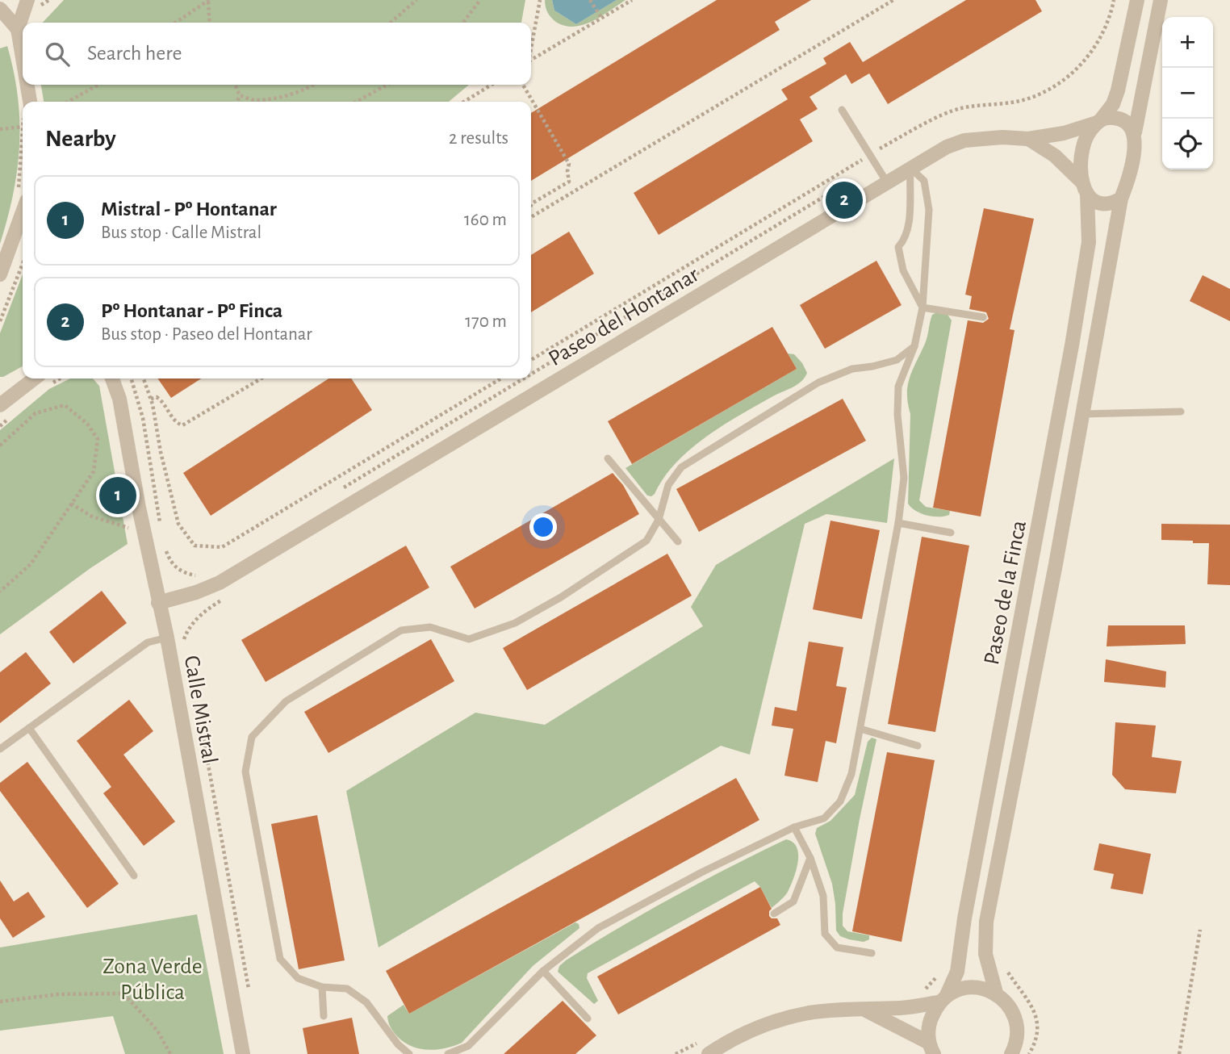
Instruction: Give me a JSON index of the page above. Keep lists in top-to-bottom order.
{
  "streets": {
    "street": ["Paseo del Hontanar", "Paseo de la Finca", "Calle Mistral"]
  },
  "crossings": [
    ["Paseo del Hontanar", "Paseo de la Finca"],
    ["Paseo del Hontanar", "Calle Mistral"]
  ],
  "parks": ["Zona Verde Pública"],
  "page": {
    "map_buttons": ["+", "−"],
    "search": "Search here",
    "heading": ["Nearby", "2 results"],
    "list": [
      {
        "mark": "1",
        "name": "Mistral - Pº Hontanar",
        "note": "Bus stop · Calle Mistral",
        "value": "160 m"
      },
      {
        "mark": "2",
        "name": "Pº Hontanar - Pº Finca",
        "note": "Bus stop · Paseo del Hontanar",
        "value": "170 m"
      }
    ],
    "pins": ["2", "1"]
  }
}
